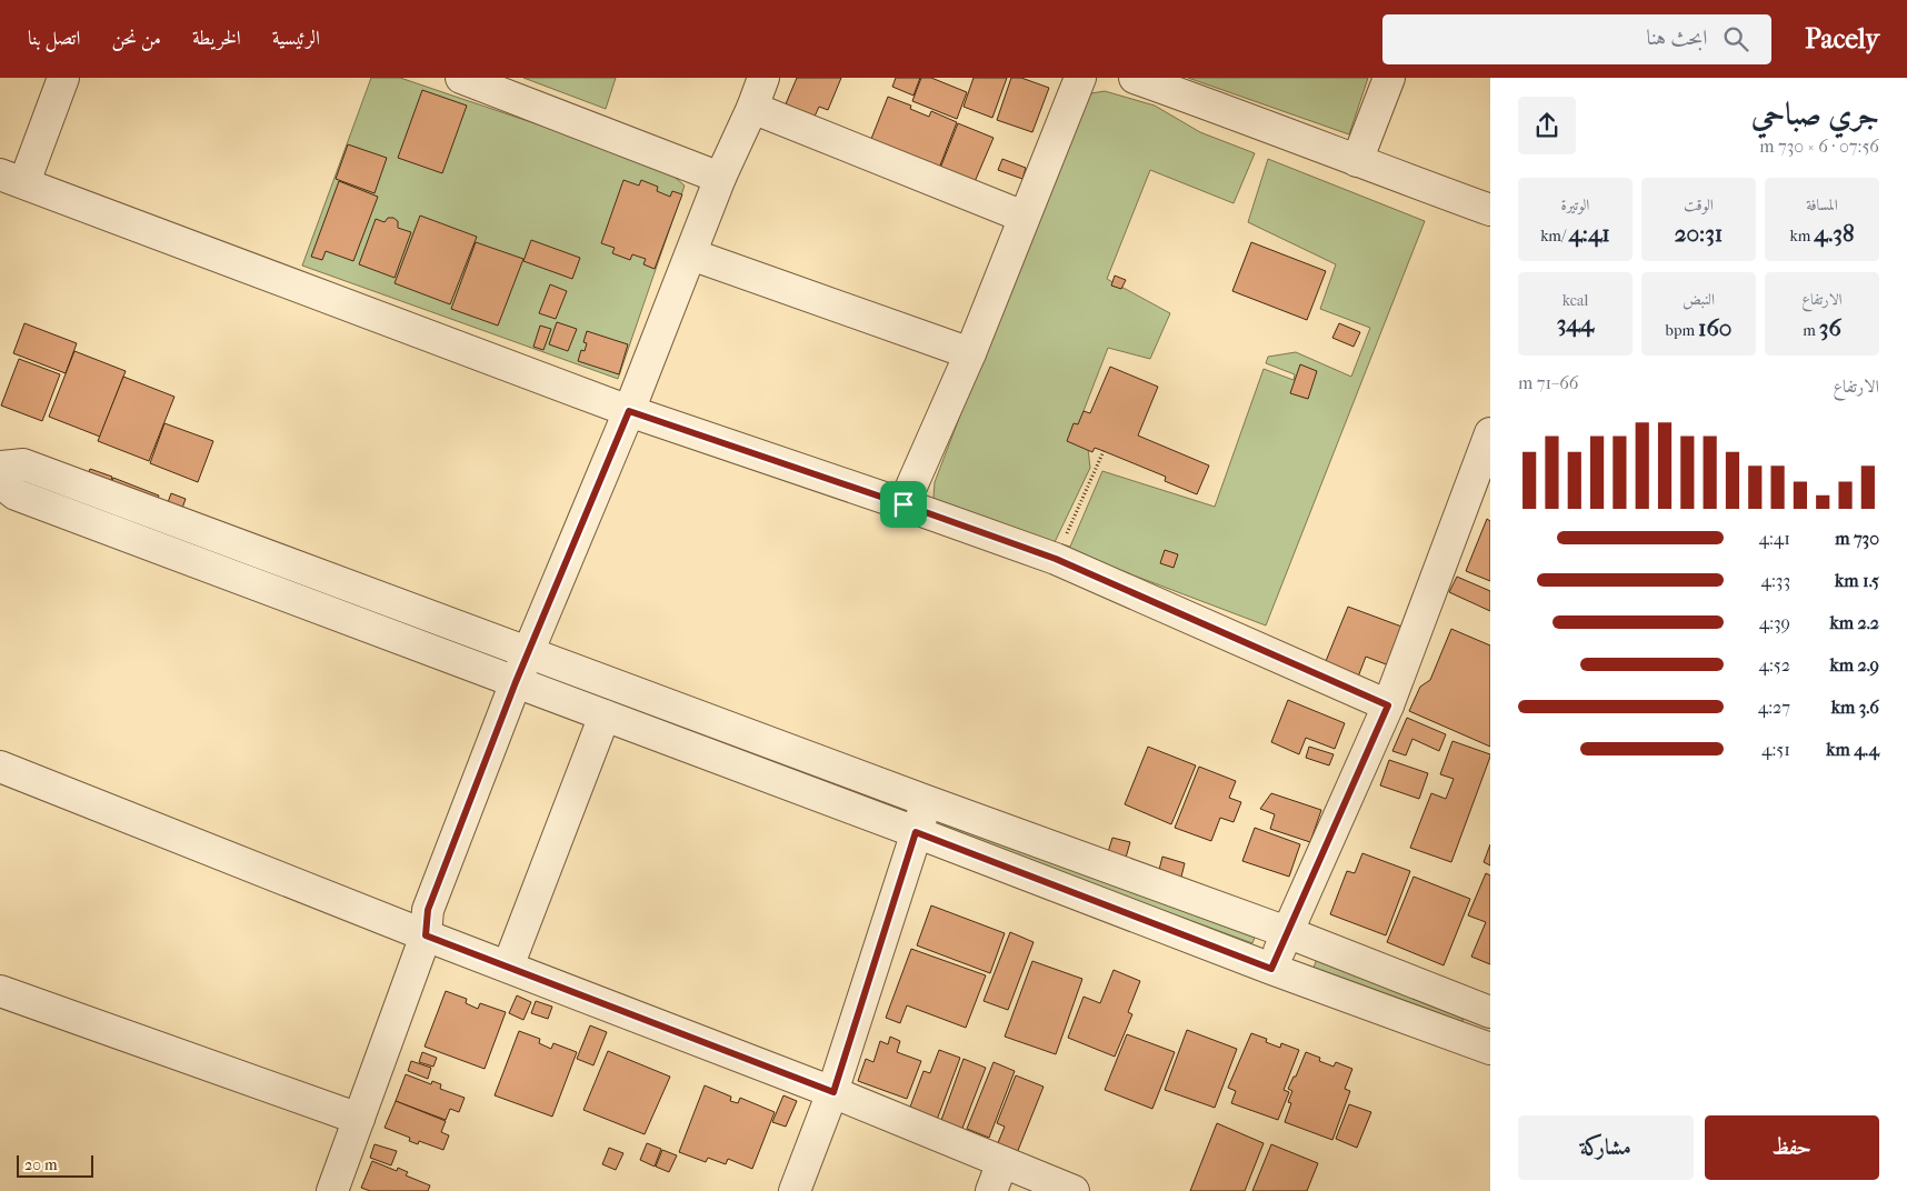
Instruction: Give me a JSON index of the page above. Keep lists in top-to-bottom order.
{
  "scale_bar": "20 m",
  "page": {
    "header": "Pacely",
    "search": "ابحث هنا",
    "nav": [
      "الرئيسية",
      "الخريطة",
      "من نحن",
      "اتصل بنا"
    ],
    "heading": ["جري صباحي", "07:56 · 6 × 730 m"],
    "stats": [
      ["المسافة", "4.38 km"],
      ["الوقت", "20:31"],
      ["الوتيرة", "4:41 /km"],
      ["الارتفاع", "36 m"],
      ["النبض", "160 bpm"],
      ["kcal", "344"]
    ],
    "chart": ["الارتفاع", "66–71 m"],
    "list": [
      {
        "name": "730 m",
        "note": "4:41"
      },
      {
        "name": "1.5 km",
        "note": "4:33"
      },
      {
        "name": "2.2 km",
        "note": "4:39"
      },
      {
        "name": "2.9 km",
        "note": "4:52"
      },
      {
        "name": "3.6 km",
        "note": "4:27"
      },
      {
        "name": "4.4 km",
        "note": "4:51"
      }
    ],
    "buttons": ["حفظ", "مشاركة"],
    "scale": "20 m"
  }
}
